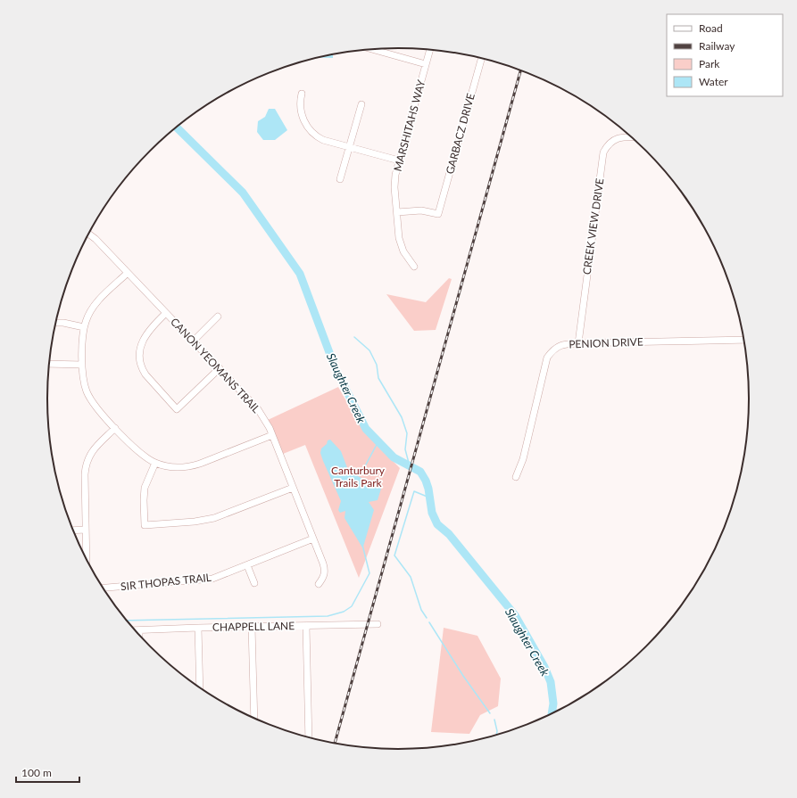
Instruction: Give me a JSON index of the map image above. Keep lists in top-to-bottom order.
{
  "streets": {
    "street": [
      "MARSHITAHS WAY",
      "GARBACZ DRIVE",
      "CREEK VIEW DRIVE",
      "PENION DRIVE",
      "CANON YEOMANS TRAIL",
      "SIR THOPAS TRAIL",
      "CHAPPELL LANE"
    ]
  },
  "crossings": [
    ["MARSHITAHS WAY", "GARBACZ DRIVE"],
    ["CREEK VIEW DRIVE", "PENION DRIVE"],
    ["CANON YEOMANS TRAIL", "SIR THOPAS TRAIL"]
  ],
  "water": ["Slaughter Creek"],
  "parks": ["Canturbury Trails Park"],
  "legend": [
    "Road",
    "Railway",
    "Park",
    "Water"
  ],
  "scale_bar": "100 m"
}
